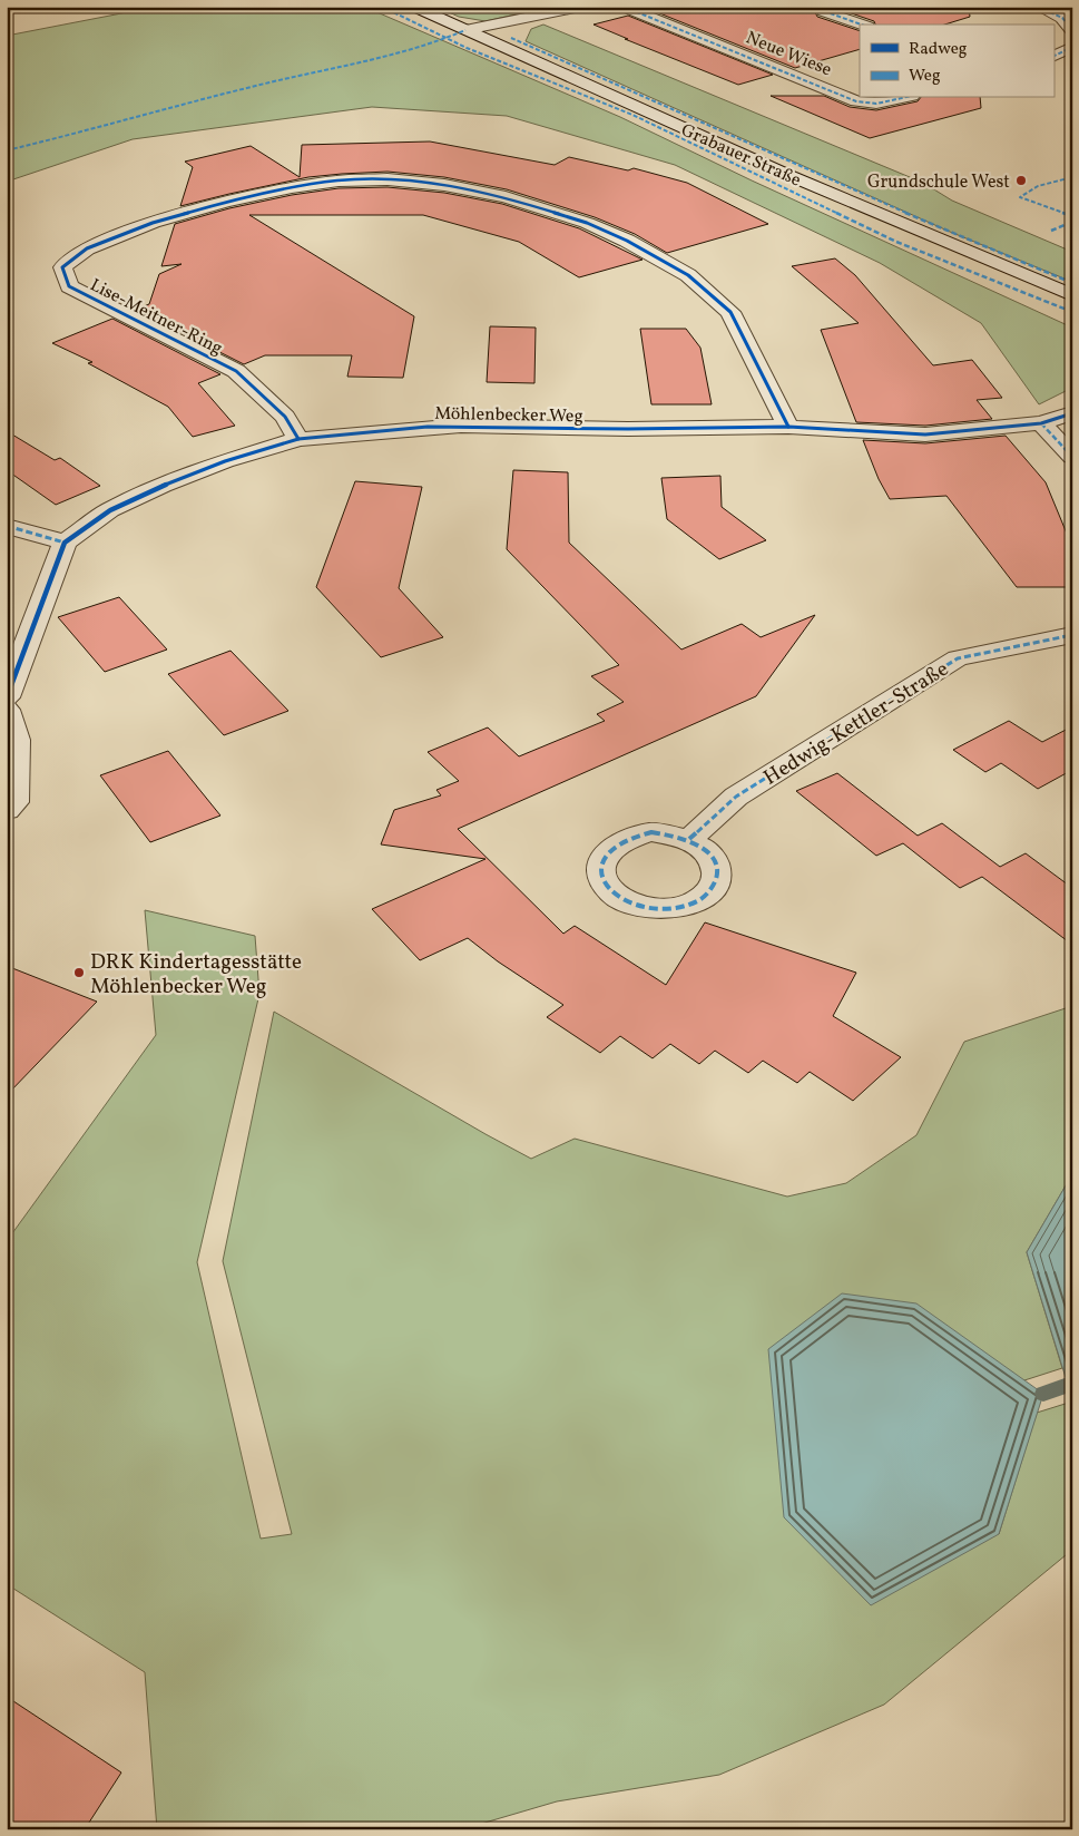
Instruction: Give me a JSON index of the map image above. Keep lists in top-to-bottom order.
{
  "streets": {
    "street": [
      "Neue Wiese",
      "Grabauer Straße",
      "Lise-Meitner-Ring",
      "Möhlenbecker Weg",
      "Hedwig-Kettler-Straße"
    ]
  },
  "crossings": [
    ["Lise-Meitner-Ring", "Möhlenbecker Weg"]
  ],
  "places": ["Grundschule West", "DRK Kindertagesstätte Möhlenbecker Weg"],
  "legend": ["Radweg", "Weg"]
}
